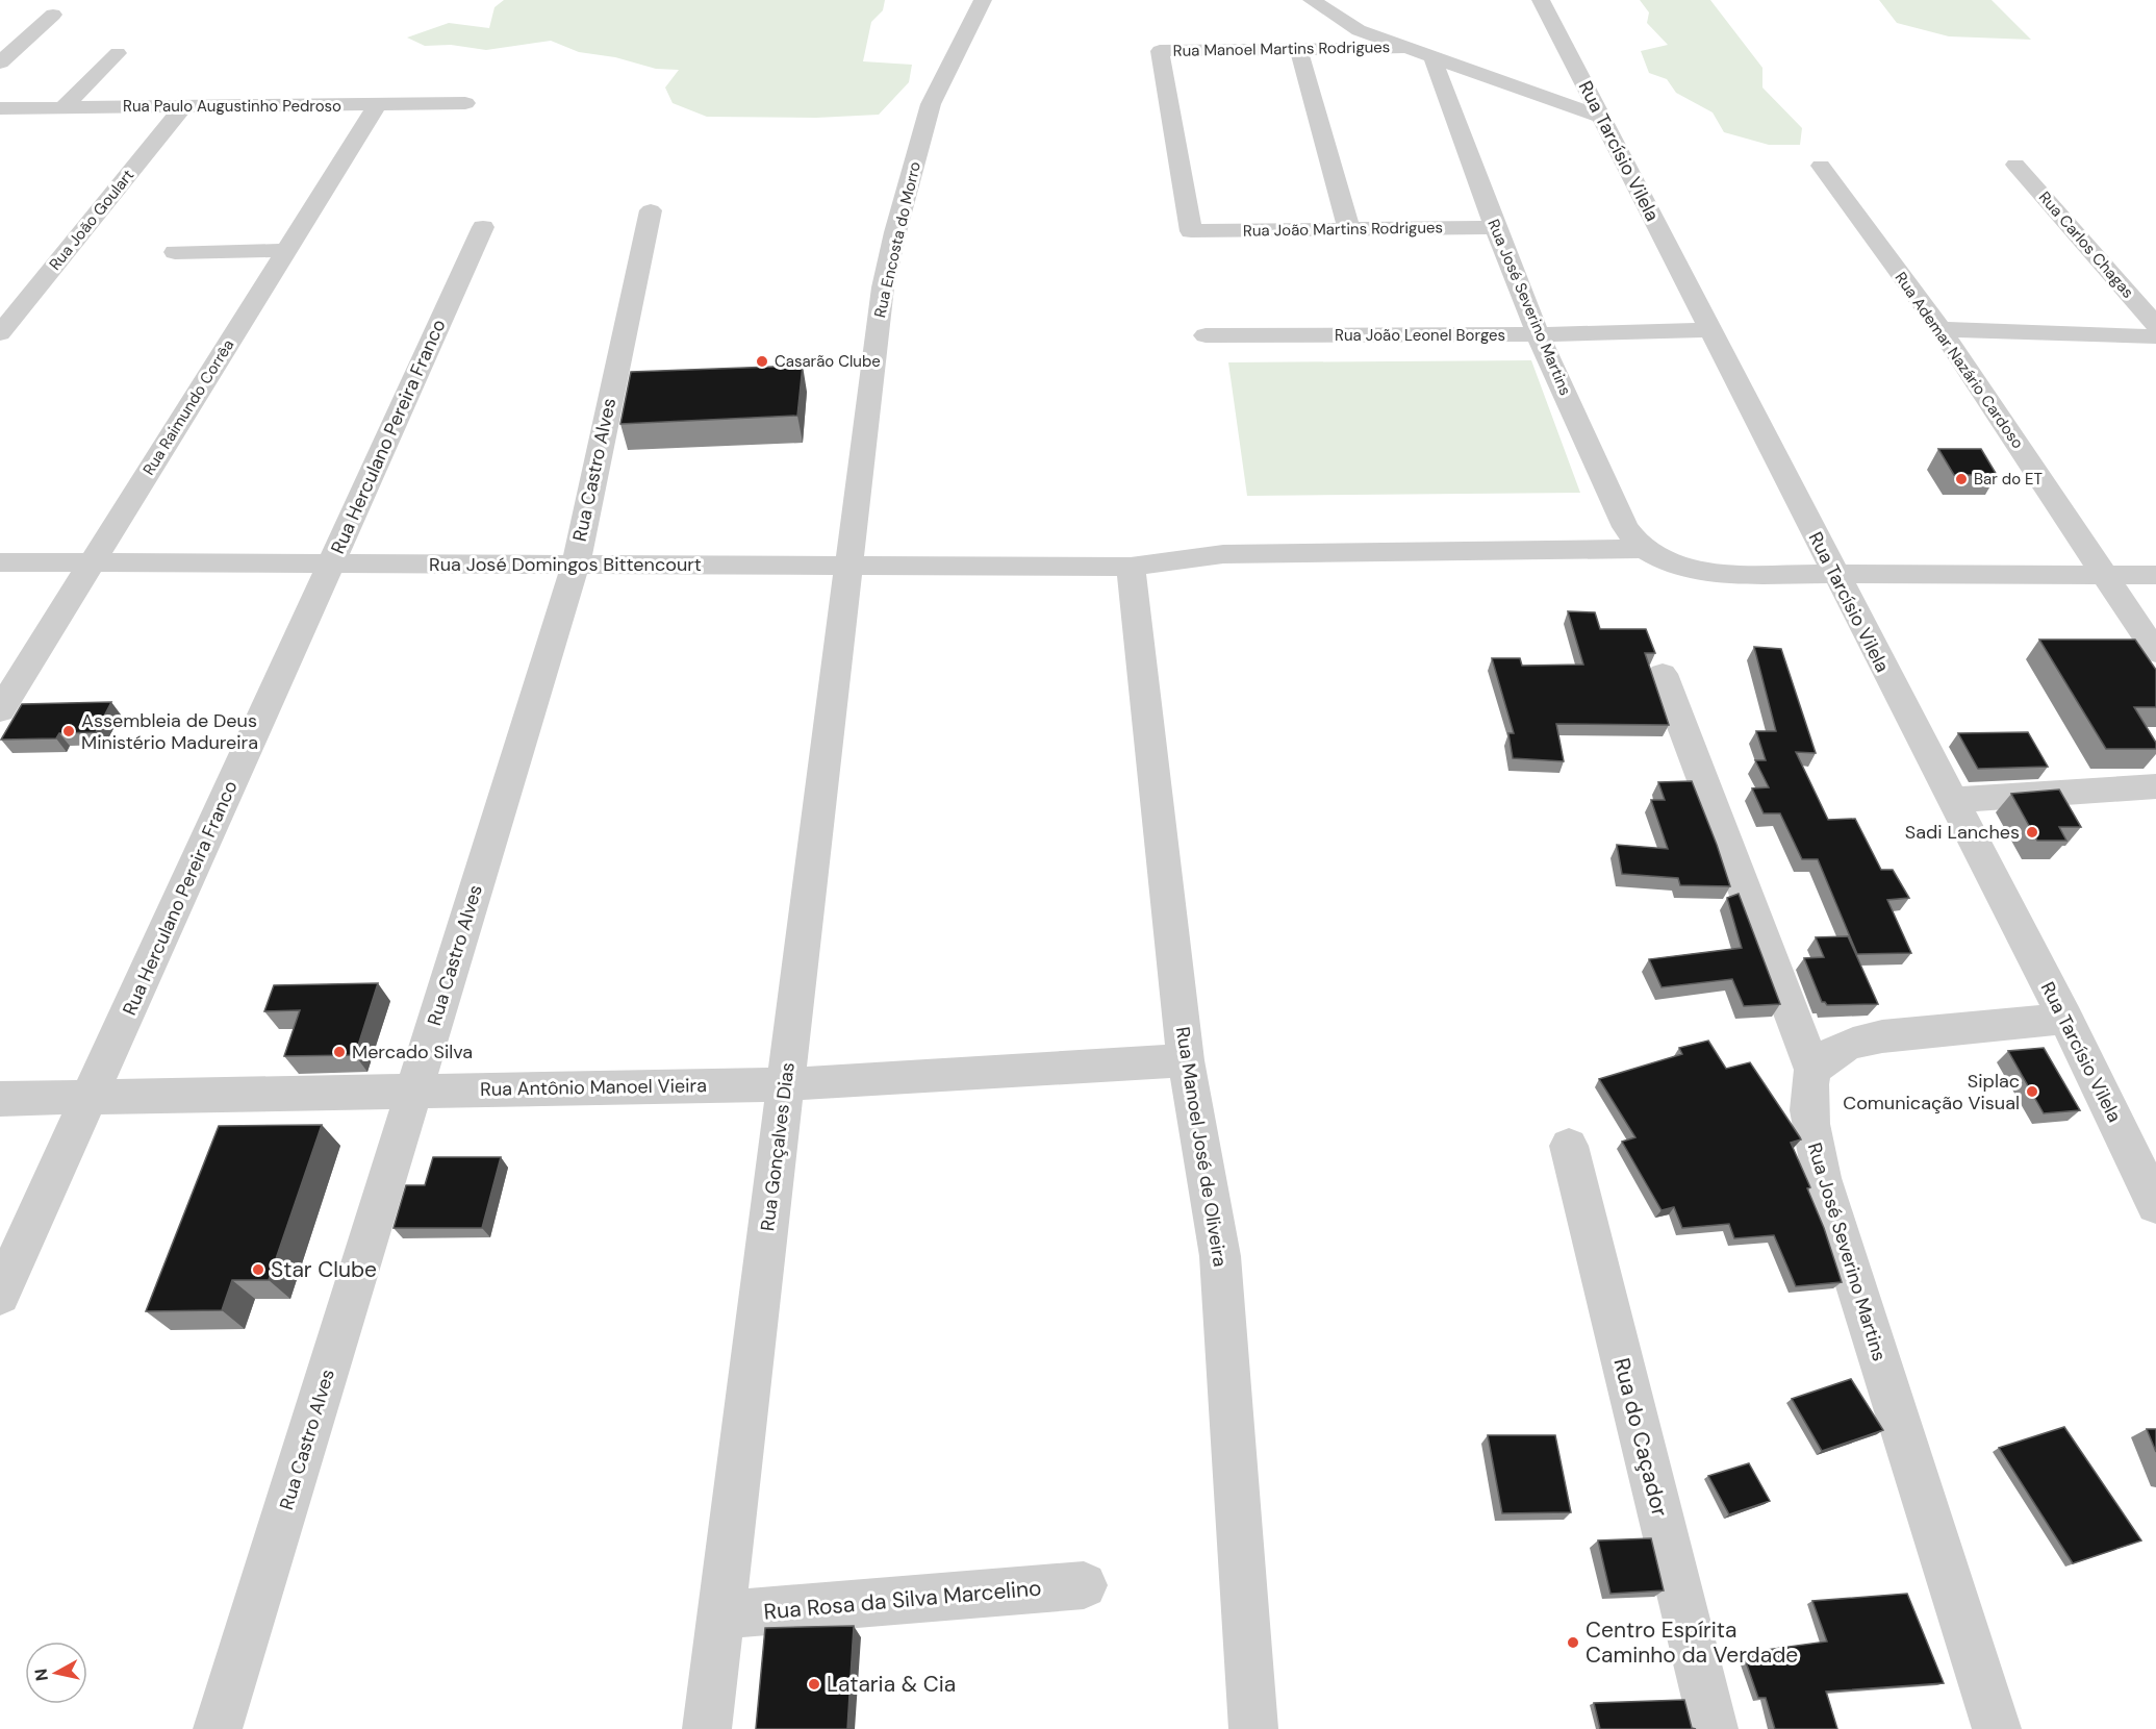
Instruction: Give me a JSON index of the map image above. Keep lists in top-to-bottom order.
{
  "streets": {
    "street": [
      "Rua Manoel Martins Rodrigues",
      "Rua Paulo Augustinho Pedroso",
      "Rua Tarcísio Vilela",
      "Rua João Goulart",
      "Rua João Martins Rodrigues",
      "Rua Encosta do Morro",
      "Rua Carlos Chagas",
      "Rua José Severino Martins",
      "Rua João Leonel Borges",
      "Rua Ademar Nazário Cardoso",
      "Rua Raimundo Corrêa",
      "Rua Herculano Pereira Franco",
      "Rua Castro Alves",
      "Rua José Domingos Bittencourt",
      "Rua Antônio Manoel Vieira",
      "Rua Gonçalves Dias",
      "Rua Manoel José de Oliveira",
      "Rua do Caçador",
      "Rua Rosa da Silva Marcelino"
    ]
  },
  "crossings": [
    ["Rua Manoel Martins Rodrigues", "Rua João Martins Rodrigues"],
    ["Rua Paulo Augustinho Pedroso", "Rua João Goulart"],
    ["Rua Paulo Augustinho Pedroso", "Rua Raimundo Corrêa"],
    ["Rua Tarcísio Vilela", "Rua João Leonel Borges"],
    ["Rua João Martins Rodrigues", "Rua José Severino Martins"],
    ["Rua Encosta do Morro", "Rua José Domingos Bittencourt"],
    ["Rua Encosta do Morro", "Rua Gonçalves Dias"],
    ["Rua José Severino Martins", "Rua João Leonel Borges"],
    ["Rua José Severino Martins", "Rua José Domingos Bittencourt"],
    ["Rua Raimundo Corrêa", "Rua José Domingos Bittencourt"],
    ["Rua Herculano Pereira Franco", "Rua José Domingos Bittencourt"],
    ["Rua Herculano Pereira Franco", "Rua Antônio Manoel Vieira"],
    ["Rua Castro Alves", "Rua José Domingos Bittencourt"],
    ["Rua Castro Alves", "Rua Antônio Manoel Vieira"],
    ["Rua José Domingos Bittencourt", "Rua Gonçalves Dias"],
    ["Rua José Domingos Bittencourt", "Rua Manoel José de Oliveira"],
    ["Rua Antônio Manoel Vieira", "Rua Gonçalves Dias"],
    ["Rua Antônio Manoel Vieira", "Rua Manoel José de Oliveira"],
    ["Rua Gonçalves Dias", "Rua Rosa da Silva Marcelino"]
  ],
  "places": [
    "Casarão Clube",
    "Bar do ET",
    "Assembleia de Deus Ministério Madureira",
    "Sadi Lanches",
    "Mercado Silva",
    "Siplac Comunicação Visual",
    "Star Clube",
    "Centro Espírita Caminho da Verdade",
    "Lataria & Cia"
  ],
  "north": "left"
}
